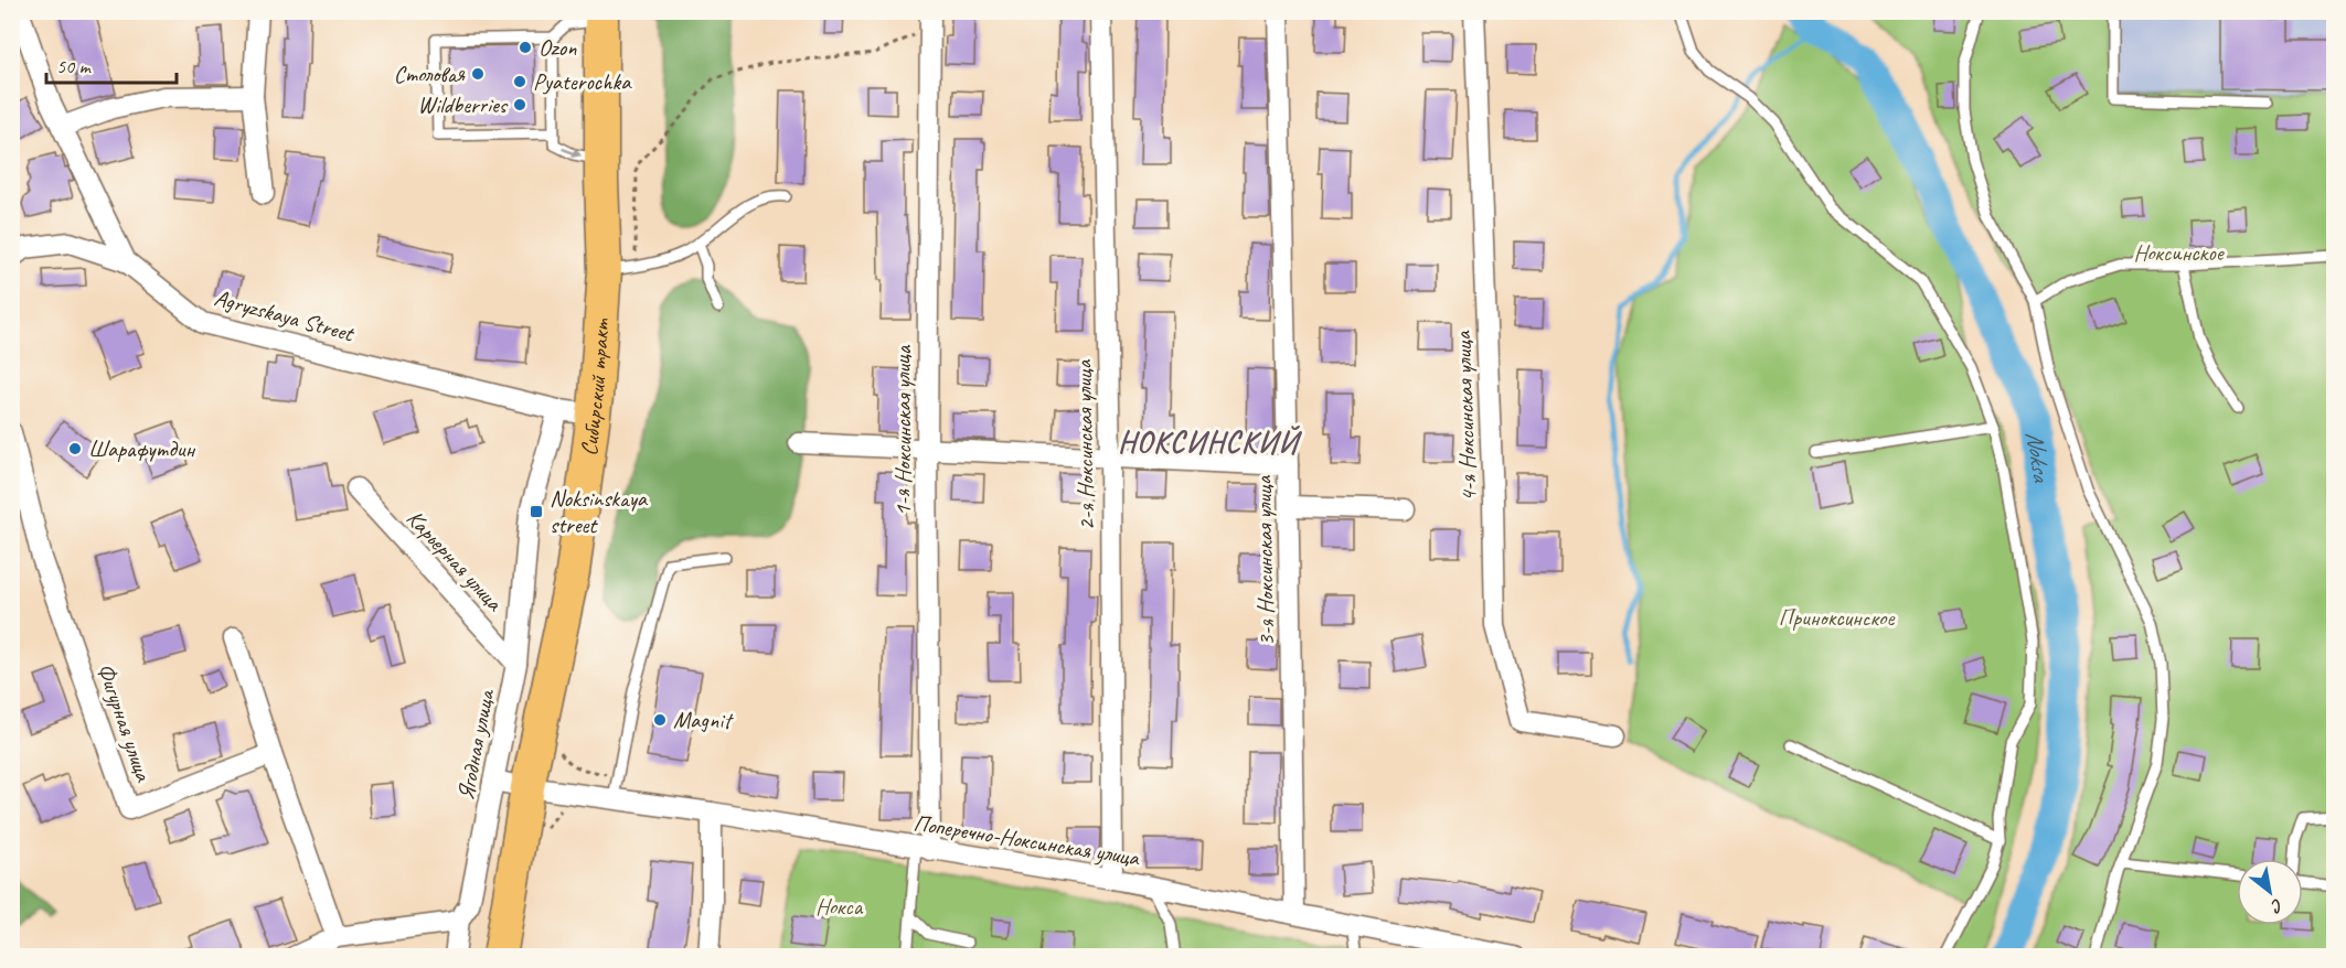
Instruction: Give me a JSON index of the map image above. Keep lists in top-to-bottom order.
{
  "streets": {
    "main road": ["Сибирский тракт"],
    "street": [
      "Agryzskaya Street",
      "4-я Ноксинская улица",
      "1-я Ноксинская улица",
      "2-я Ноксинская улица",
      "Карьерная улица",
      "3-я Ноксинская улица",
      "Фигурная улица",
      "Ягодная улица",
      "Поперечно-Ноксинская улица"
    ]
  },
  "crossings": [
    ["Agryzskaya Street", "Сибирский тракт"],
    ["Agryzskaya Street", "Ягодная улица"],
    ["Сибирский тракт", "Поперечно-Ноксинская улица"],
    ["1-я Ноксинская улица", "Поперечно-Ноксинская улица"],
    ["2-я Ноксинская улица", "Поперечно-Ноксинская улица"],
    ["Карьерная улица", "Ягодная улица"],
    ["3-я Ноксинская улица", "Поперечно-Ноксинская улица"],
    ["Ягодная улица", "Поперечно-Ноксинская улица"]
  ],
  "districts": ["НОКСИНСКИЙ"],
  "water": ["Noksa"],
  "parks": ["Ноксинское", "Приноксинское", "Нокса"],
  "places": {
    "other": [
      "Ozon",
      "Столовая",
      "Pyaterochka",
      "Wildberries",
      "Шарафутдин",
      "Magnit"
    ],
    "transit": ["Noksinskaya street"]
  },
  "scale_bar": "50 m",
  "north": "bottom right"
}
